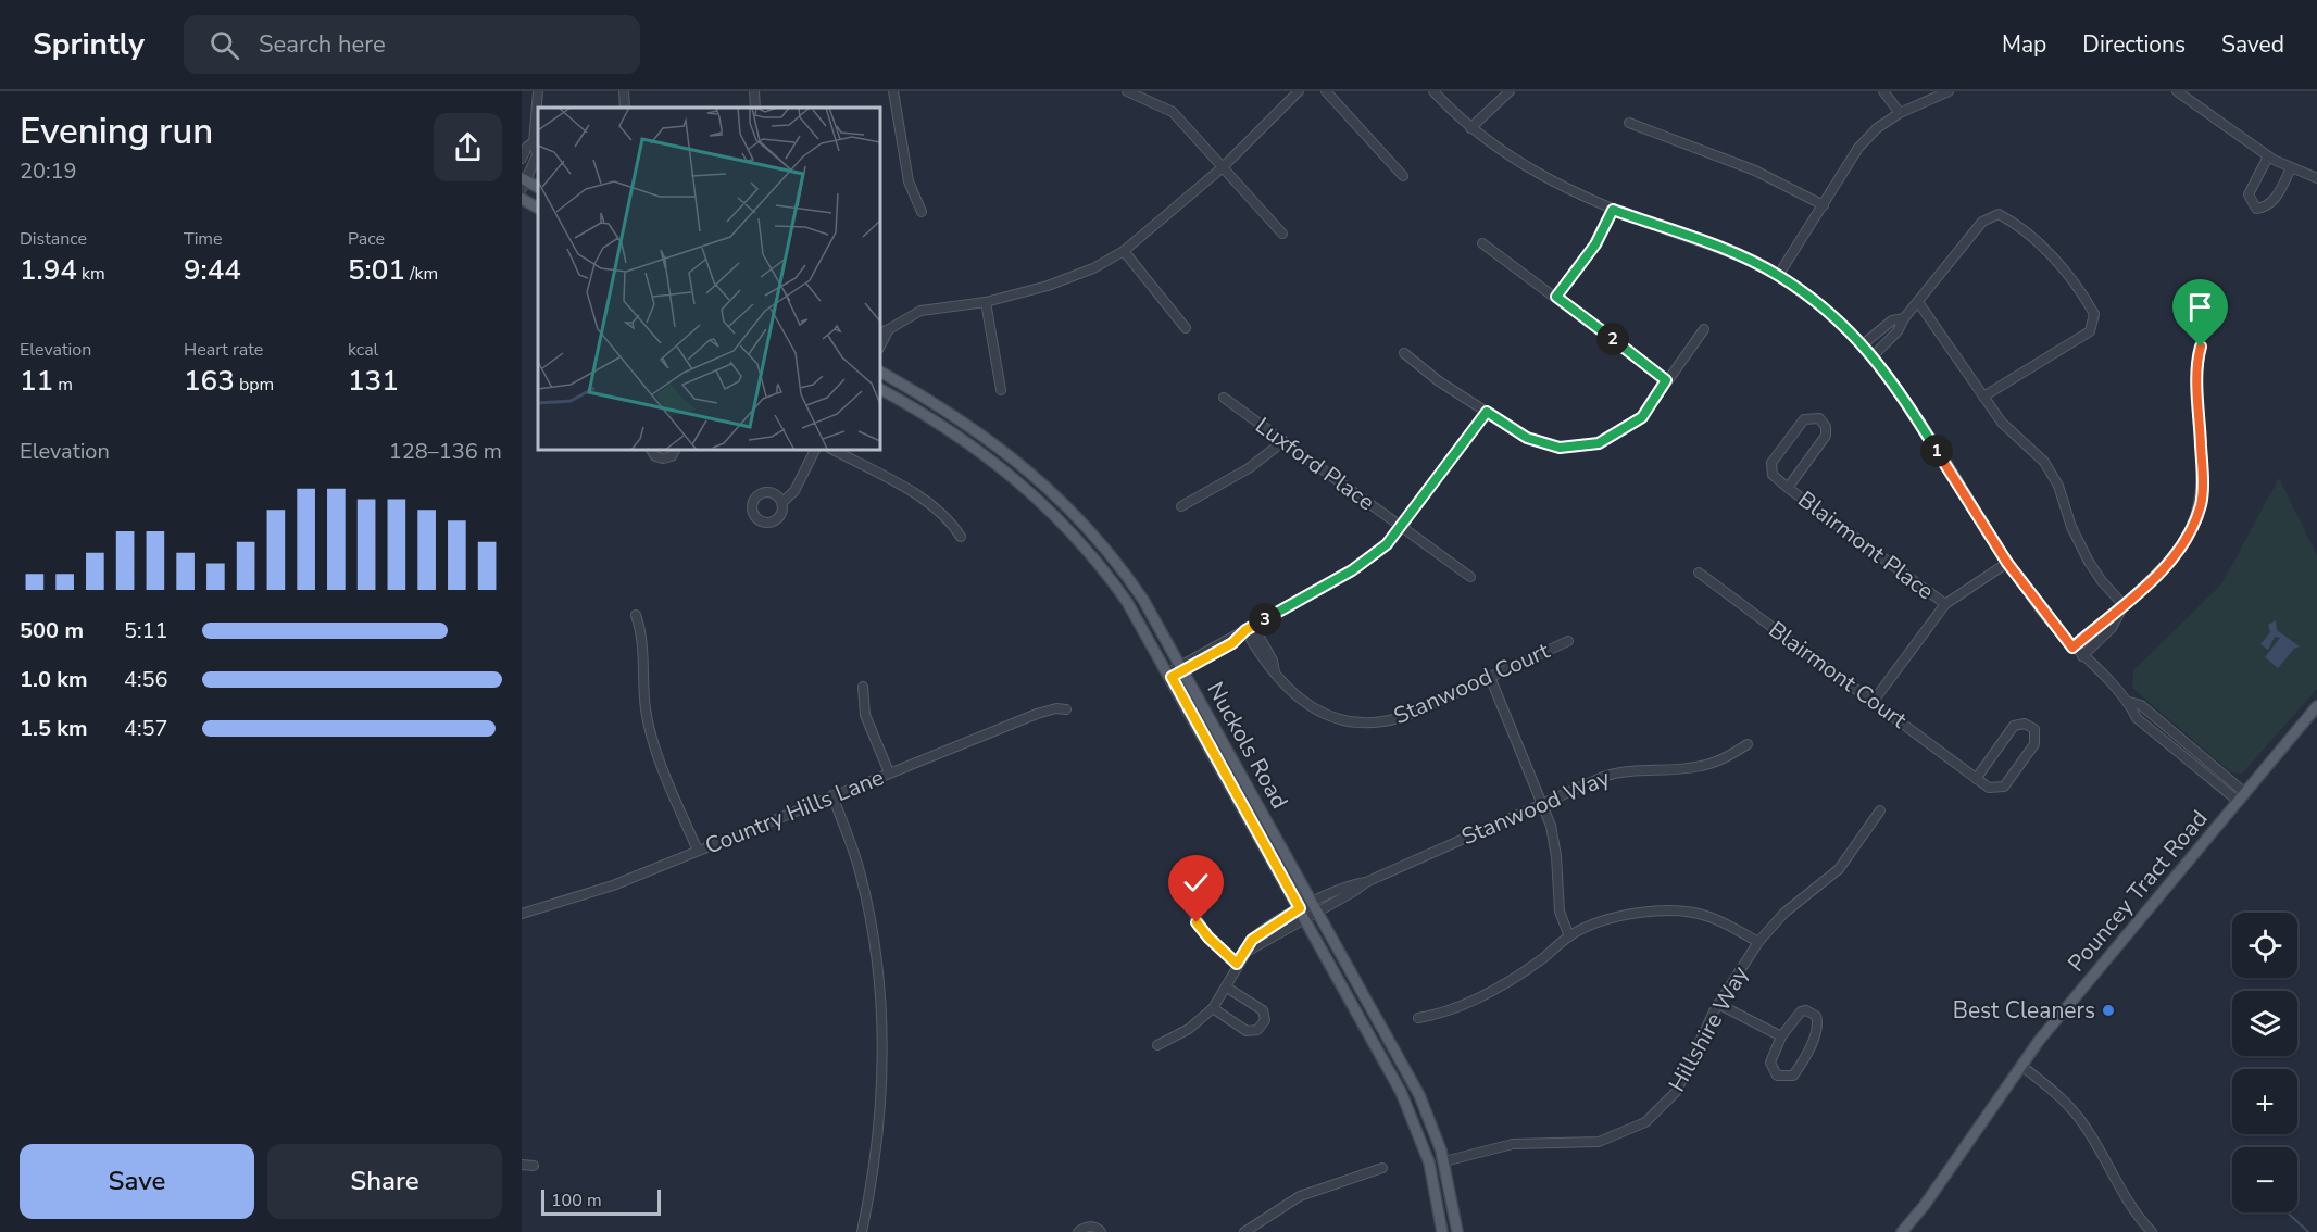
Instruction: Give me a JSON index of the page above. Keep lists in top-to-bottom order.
{
  "streets": {
    "main road": ["Nuckols Road", "Pouncey Tract Road"],
    "street": [
      "Luxford Place",
      "Blairmont Place",
      "Blairmont Court",
      "Stanwood Court",
      "Stanwood Way",
      "Country Hills Lane",
      "Hillshire Way"
    ]
  },
  "crossings": [
    ["Nuckols Road", "Stanwood Way"],
    ["Nuckols Road", "Hillshire Way"]
  ],
  "places": ["Best Cleaners"],
  "scale_bar": "100 m",
  "page": {
    "header": "Sprintly",
    "search": "Search here",
    "nav": ["Map", "Directions", "Saved"],
    "heading": ["Evening run", "20:19"],
    "stats": [
      ["Distance", "1.94 km"],
      ["Time", "9:44"],
      ["Pace", "5:01 /km"],
      ["Elevation", "11 m"],
      ["Heart rate", "163 bpm"],
      ["kcal", "131"]
    ],
    "pins": ["2", "1", "3"],
    "chart": ["Elevation", "128–136 m"],
    "list": [
      {
        "name": "500 m",
        "note": "5:11"
      },
      {
        "name": "1.0 km",
        "note": "4:56"
      },
      {
        "name": "1.5 km",
        "note": "4:57"
      }
    ],
    "map_buttons": ["+", "−"],
    "buttons": ["Save", "Share"],
    "scale": "100 m"
  }
}
